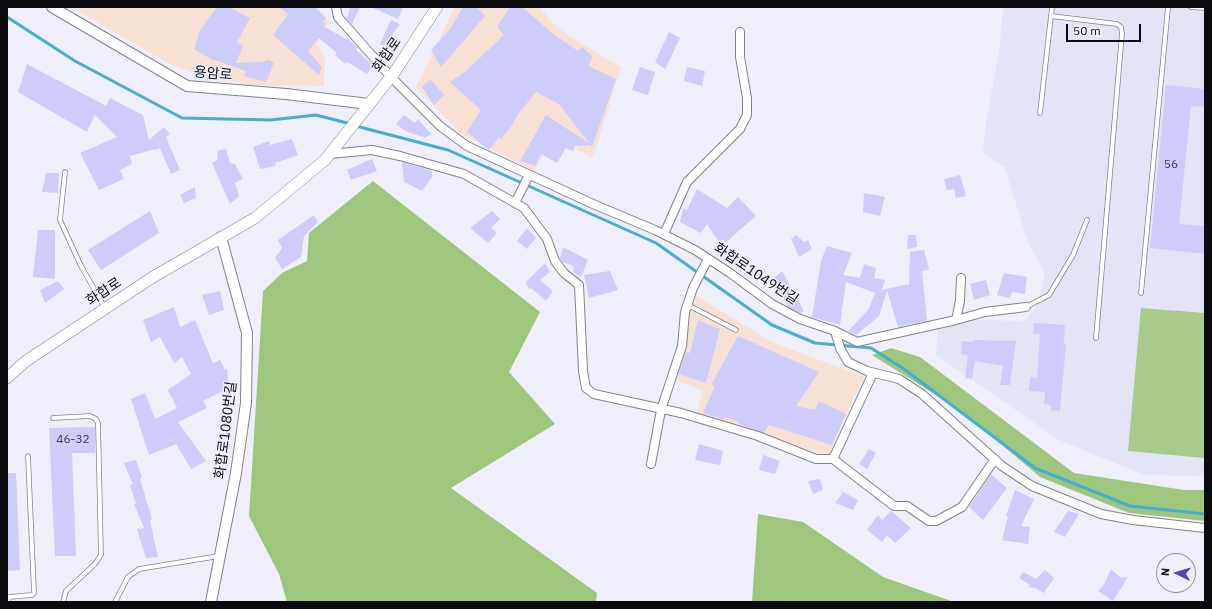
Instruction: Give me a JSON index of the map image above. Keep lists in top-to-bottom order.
{
  "streets": {
    "main road": ["화합로"],
    "street": ["용암로", "화합로1049번길", "화합로1080번길"]
  },
  "crossings": [
    ["화합로", "용암로"],
    ["화합로", "화합로1049번길"],
    ["화합로", "화합로1080번길"]
  ],
  "house_numbers": ["56", "46-32"],
  "scale_bar": "50 m",
  "north": "left"
}
